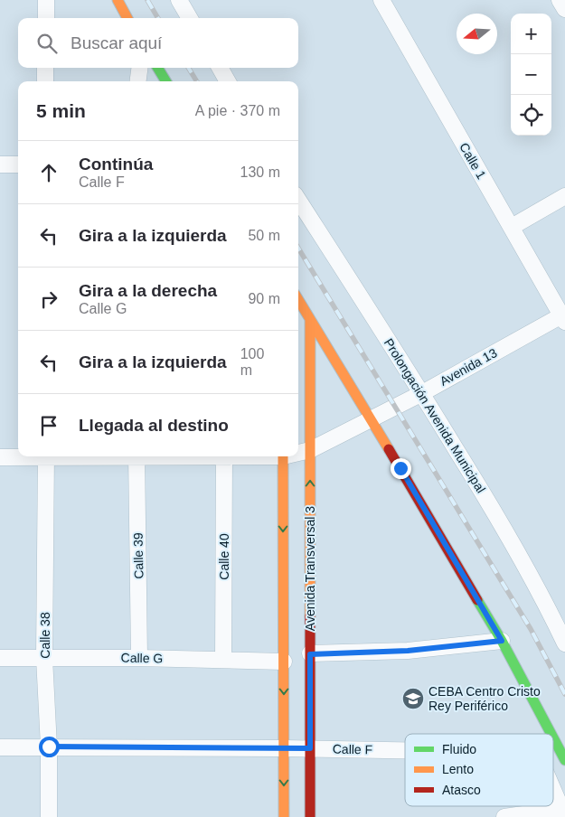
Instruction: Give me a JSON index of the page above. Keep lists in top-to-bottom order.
{
  "streets": {
    "street": [
      "Calle 1",
      "Avenida 13",
      "Prolongación Avenida Municipal",
      "Calle 39",
      "Calle 40",
      "Avenida Transversal 3",
      "Calle 38",
      "Calle G",
      "Calle F"
    ]
  },
  "crossings": [
    ["Calle 1", "Avenida 13"],
    ["Avenida 13", "Prolongación Avenida Municipal"],
    ["Avenida 13", "Avenida Transversal 3"],
    ["Calle 39", "Calle G"],
    ["Calle 40", "Calle G"],
    ["Avenida Transversal 3", "Calle F"],
    ["Calle 38", "Calle G"],
    ["Calle 38", "Calle F"]
  ],
  "places": {
    "school or university": ["CEBA Centro Cristo Rey Periférico"]
  },
  "legend": ["Fluido", "Lento", "Atasco"],
  "north": "left",
  "page": {
    "map_buttons": ["+", "−"],
    "search": "Buscar aquí",
    "heading": ["5 min", "A pie · 370 m"],
    "list": [
      ["Continúa", "Calle F", "130 m"],
      ["Gira a la izquierda", "50 m"],
      ["Gira a la derecha", "Calle G", "90 m"],
      ["Gira a la izquierda", "100 m"],
      "Llegada al destino"
    ]
  }
}
